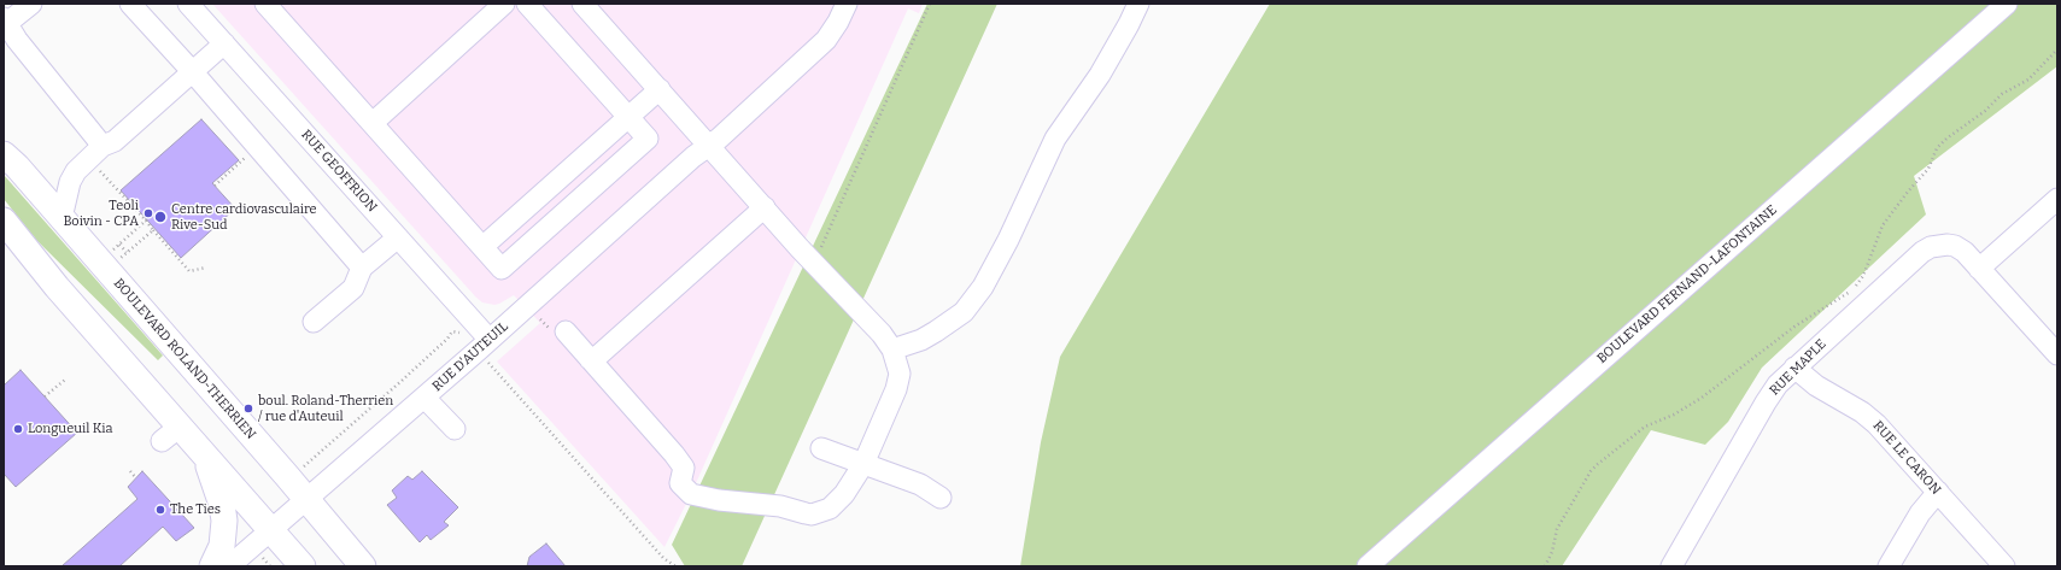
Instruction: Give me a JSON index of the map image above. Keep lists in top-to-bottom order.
{
  "streets": {
    "main road": ["BOULEVARD ROLAND-THERRIEN"],
    "street": [
      "RUE GEOFFRION",
      "BOULEVARD FERNAND-LAFONTAINE",
      "RUE D'AUTEUIL",
      "RUE MAPLE",
      "RUE LE CARON"
    ]
  },
  "crossings": [
    ["RUE GEOFFRION", "RUE D'AUTEUIL"],
    ["RUE D'AUTEUIL", "BOULEVARD ROLAND-THERRIEN"],
    ["RUE MAPLE", "RUE LE CARON"]
  ],
  "places": [
    "Teoli Boivin - CPA",
    "Centre cardiovasculaire Rive-Sud",
    "boul. Roland-Therrien / rue d'Auteuil",
    "Longueuil Kia",
    "The Ties"
  ]
}
